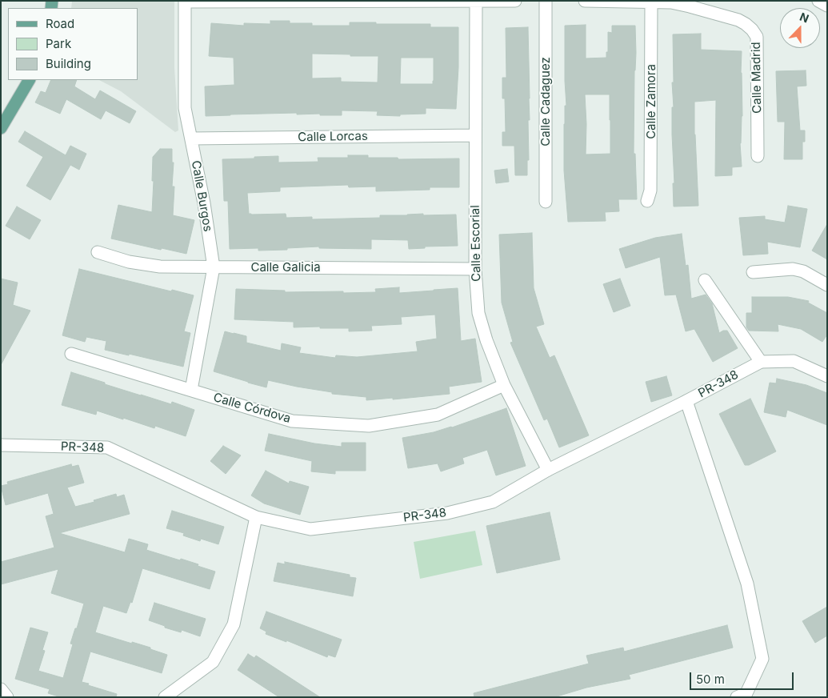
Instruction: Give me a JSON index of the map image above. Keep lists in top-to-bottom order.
{
  "streets": {
    "street": [
      "Calle Madrid",
      "Calle Cadaguez",
      "Calle Zamora",
      "Calle Lorcas",
      "Calle Burgos",
      "Calle Escorial",
      "Calle Galicia",
      "PR-348",
      "Calle Córdova"
    ]
  },
  "crossings": [
    ["Calle Madrid", "Calle Zamora"],
    ["Calle Lorcas", "Calle Burgos"],
    ["Calle Lorcas", "Calle Escorial"],
    ["Calle Burgos", "Calle Galicia"],
    ["Calle Burgos", "Calle Córdova"],
    ["Calle Escorial", "Calle Galicia"],
    ["Calle Escorial", "PR-348"],
    ["Calle Escorial", "Calle Córdova"]
  ],
  "legend": ["Road", "Park", "Building"],
  "scale_bar": "50 m",
  "north": "top"
}
